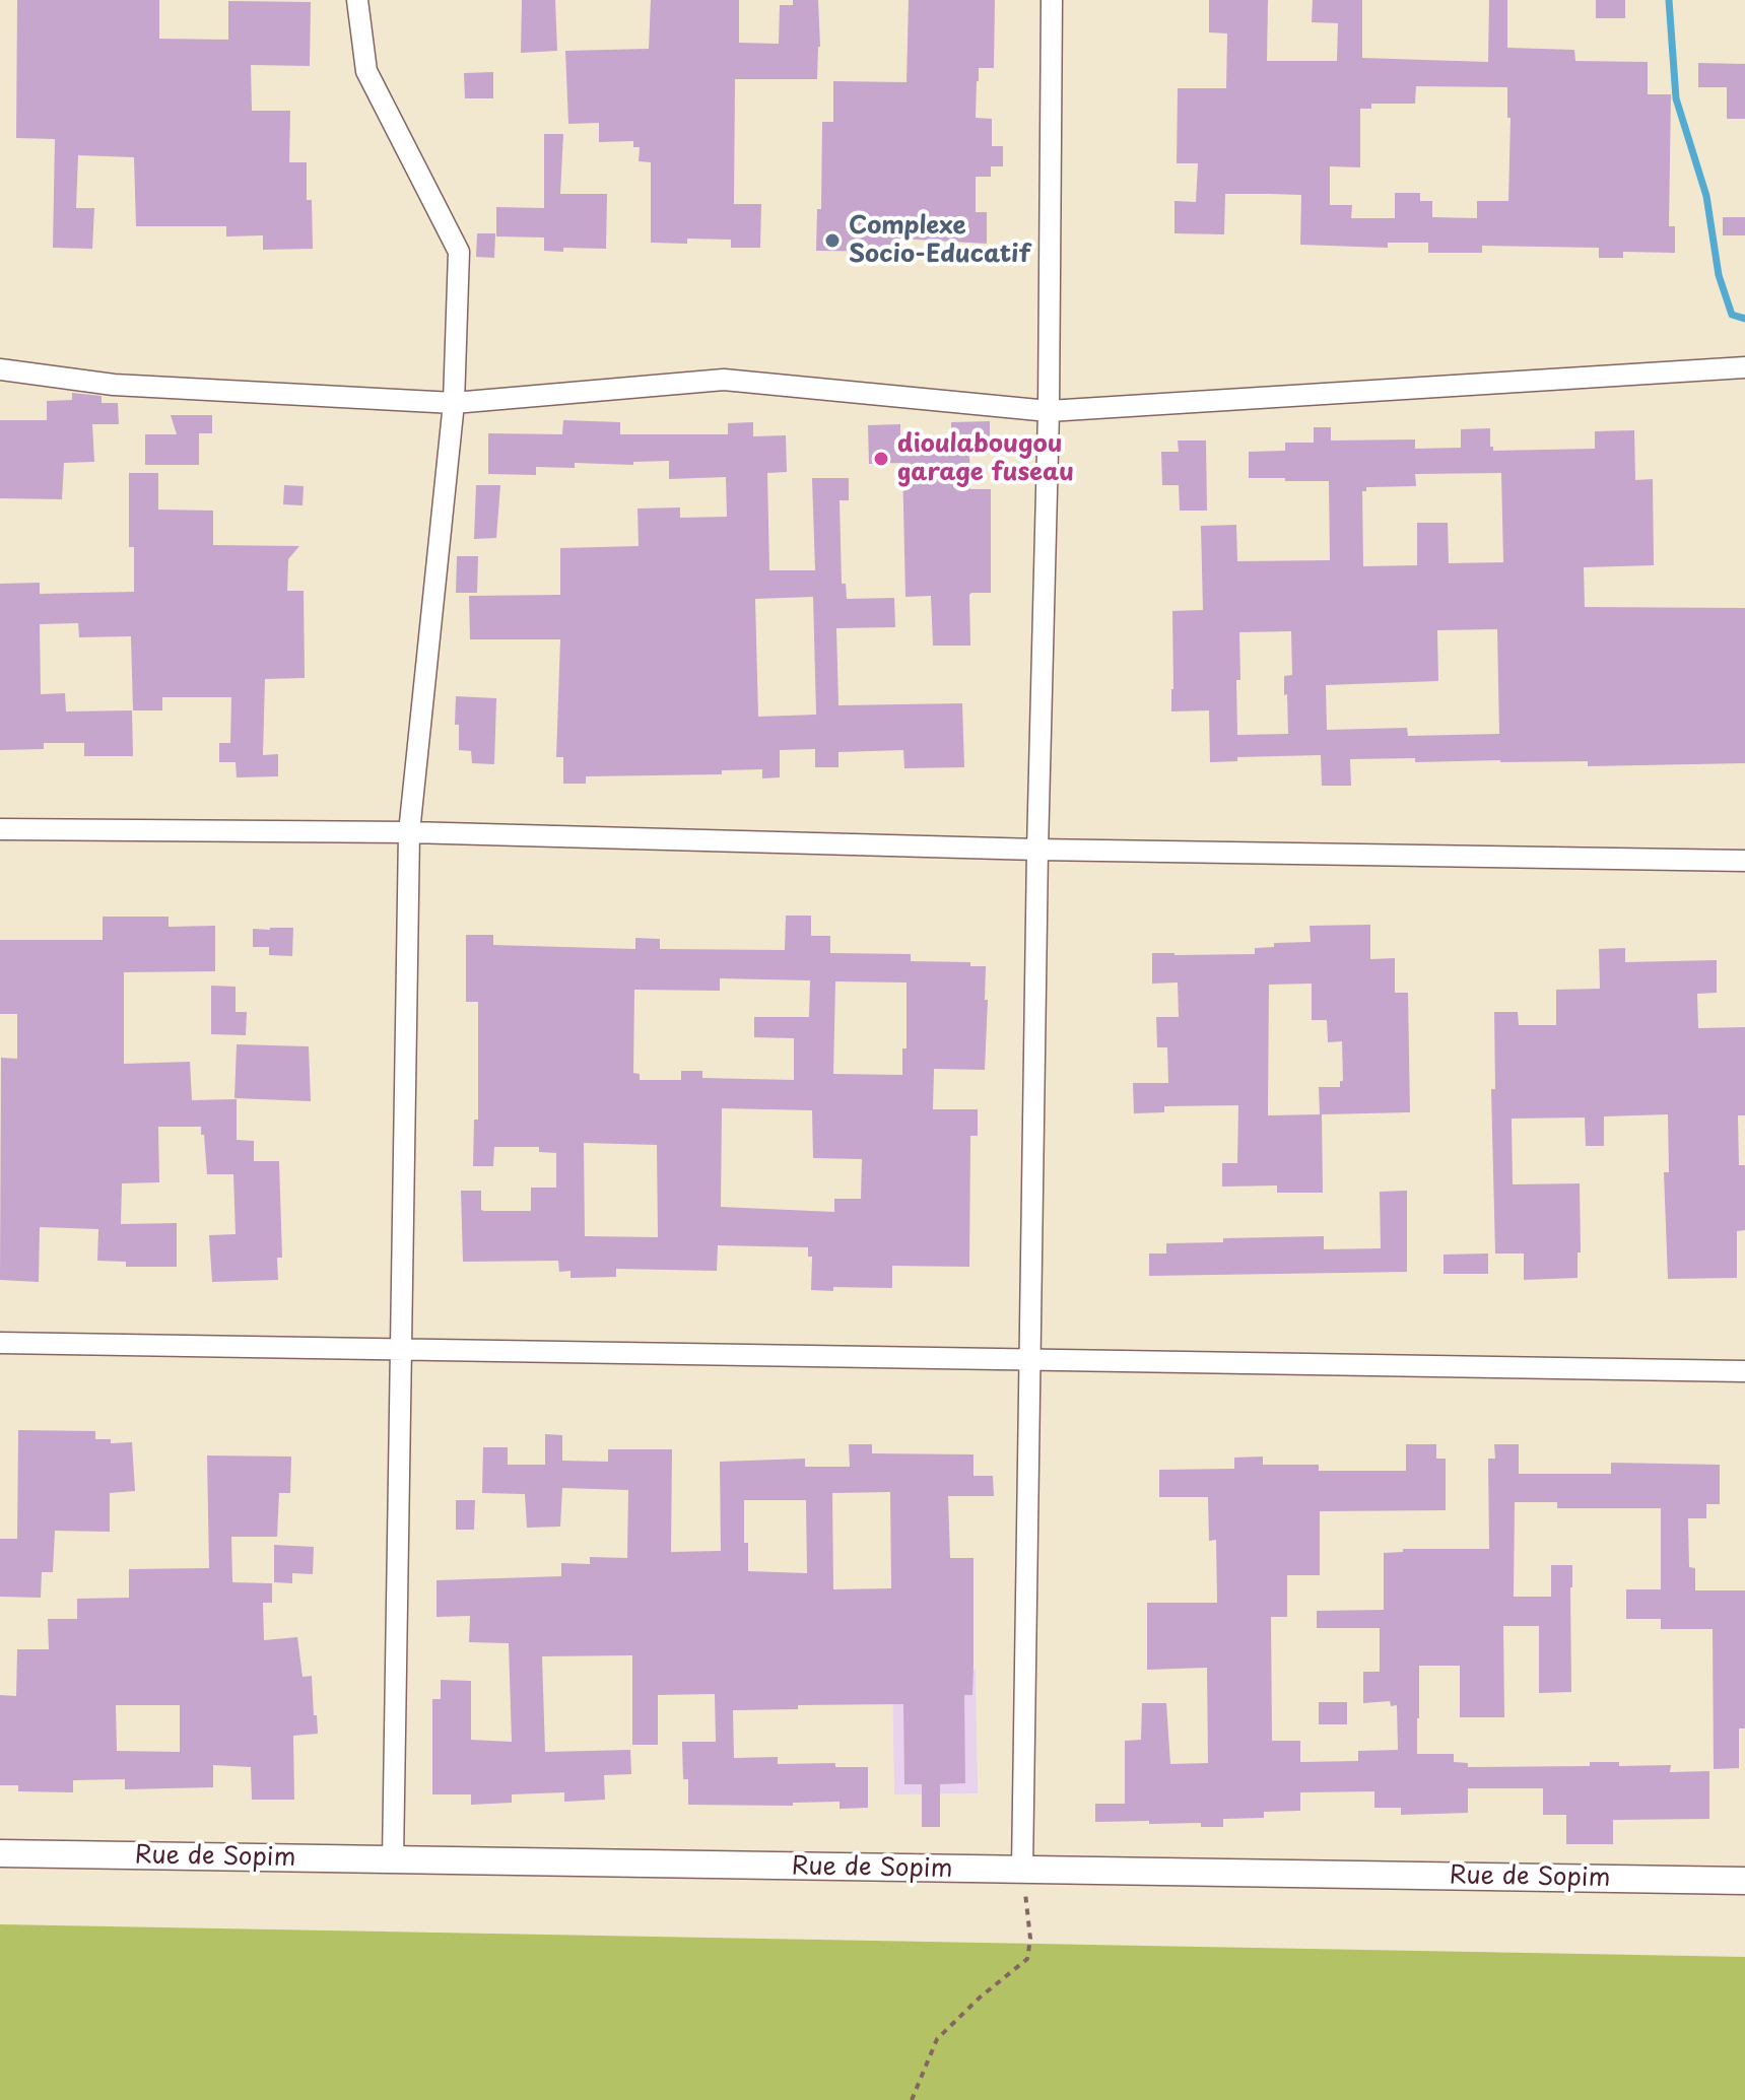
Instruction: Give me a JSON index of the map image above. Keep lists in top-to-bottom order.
{
  "streets": {
    "street": ["Rue de Sopim"]
  },
  "places": ["Complexe Socio-Educatif", "dioulabougou garage fuseau"]
}
